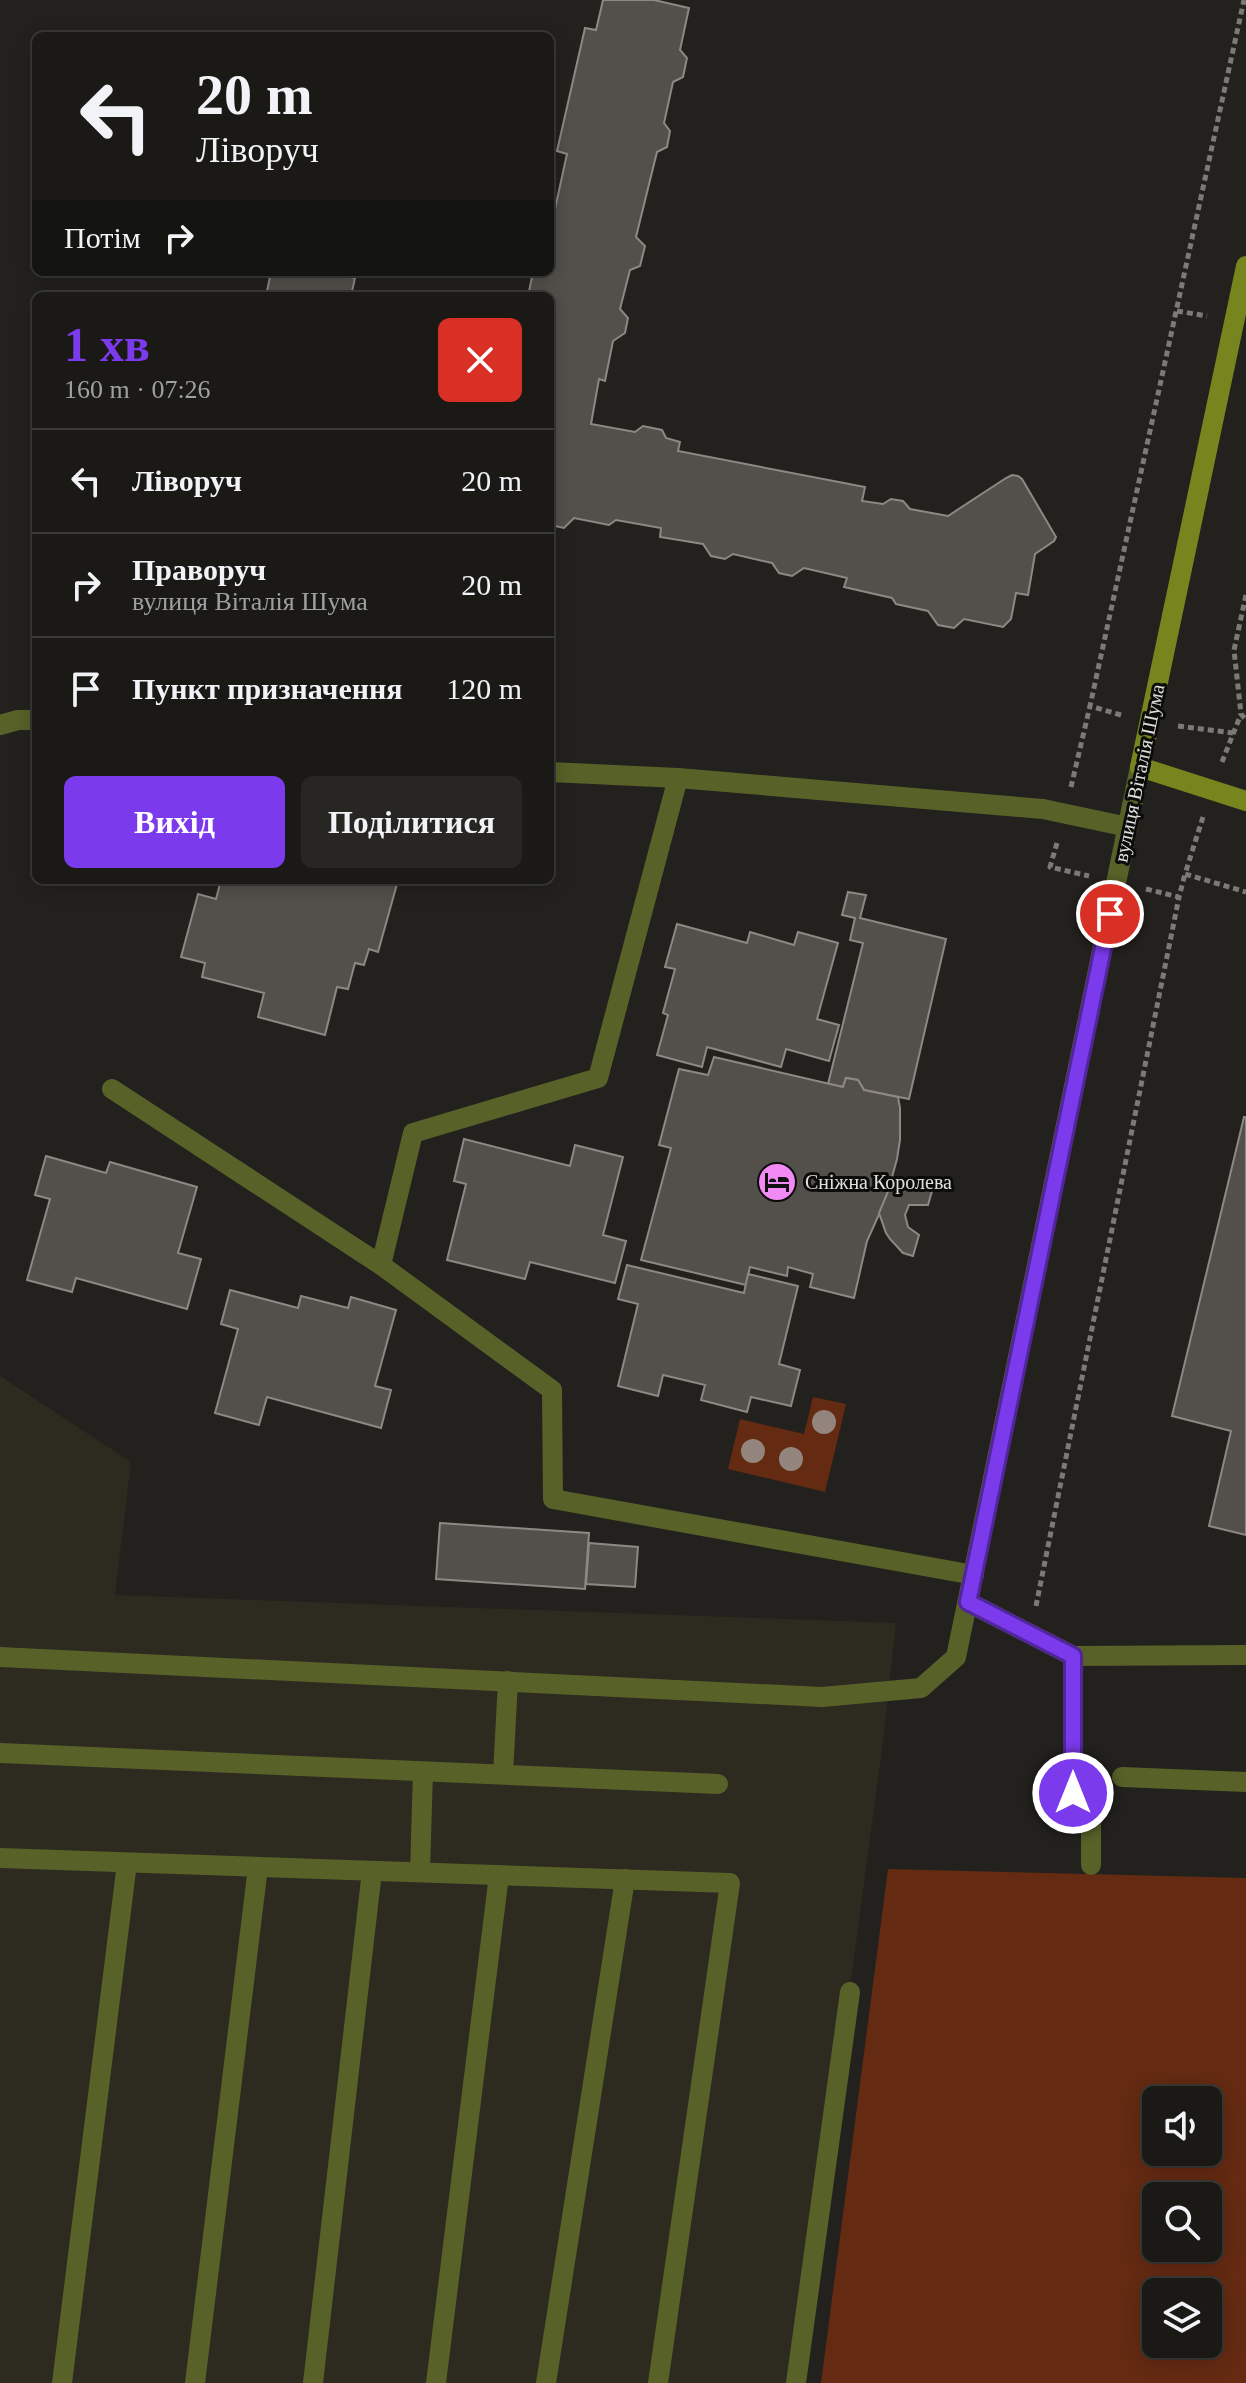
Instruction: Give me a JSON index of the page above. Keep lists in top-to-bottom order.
{
  "streets": {
    "street": ["вулиця Віталія Шума"]
  },
  "places": {
    "hotel": ["Сніжна Королева"]
  },
  "page": {
    "turn": ["20 m", "Ліворуч"],
    "then": "Потім",
    "heading": ["1 хв", "160 m · 07:26"],
    "list": [
      {
        "name": "Ліворуч",
        "value": "20 m"
      },
      {
        "name": "Праворуч",
        "note": "вулиця Віталія Шума",
        "value": "20 m"
      },
      {
        "name": "Пункт призначення",
        "value": "120 m"
      }
    ],
    "buttons": ["Вихід", "Поділитися"]
  }
}
